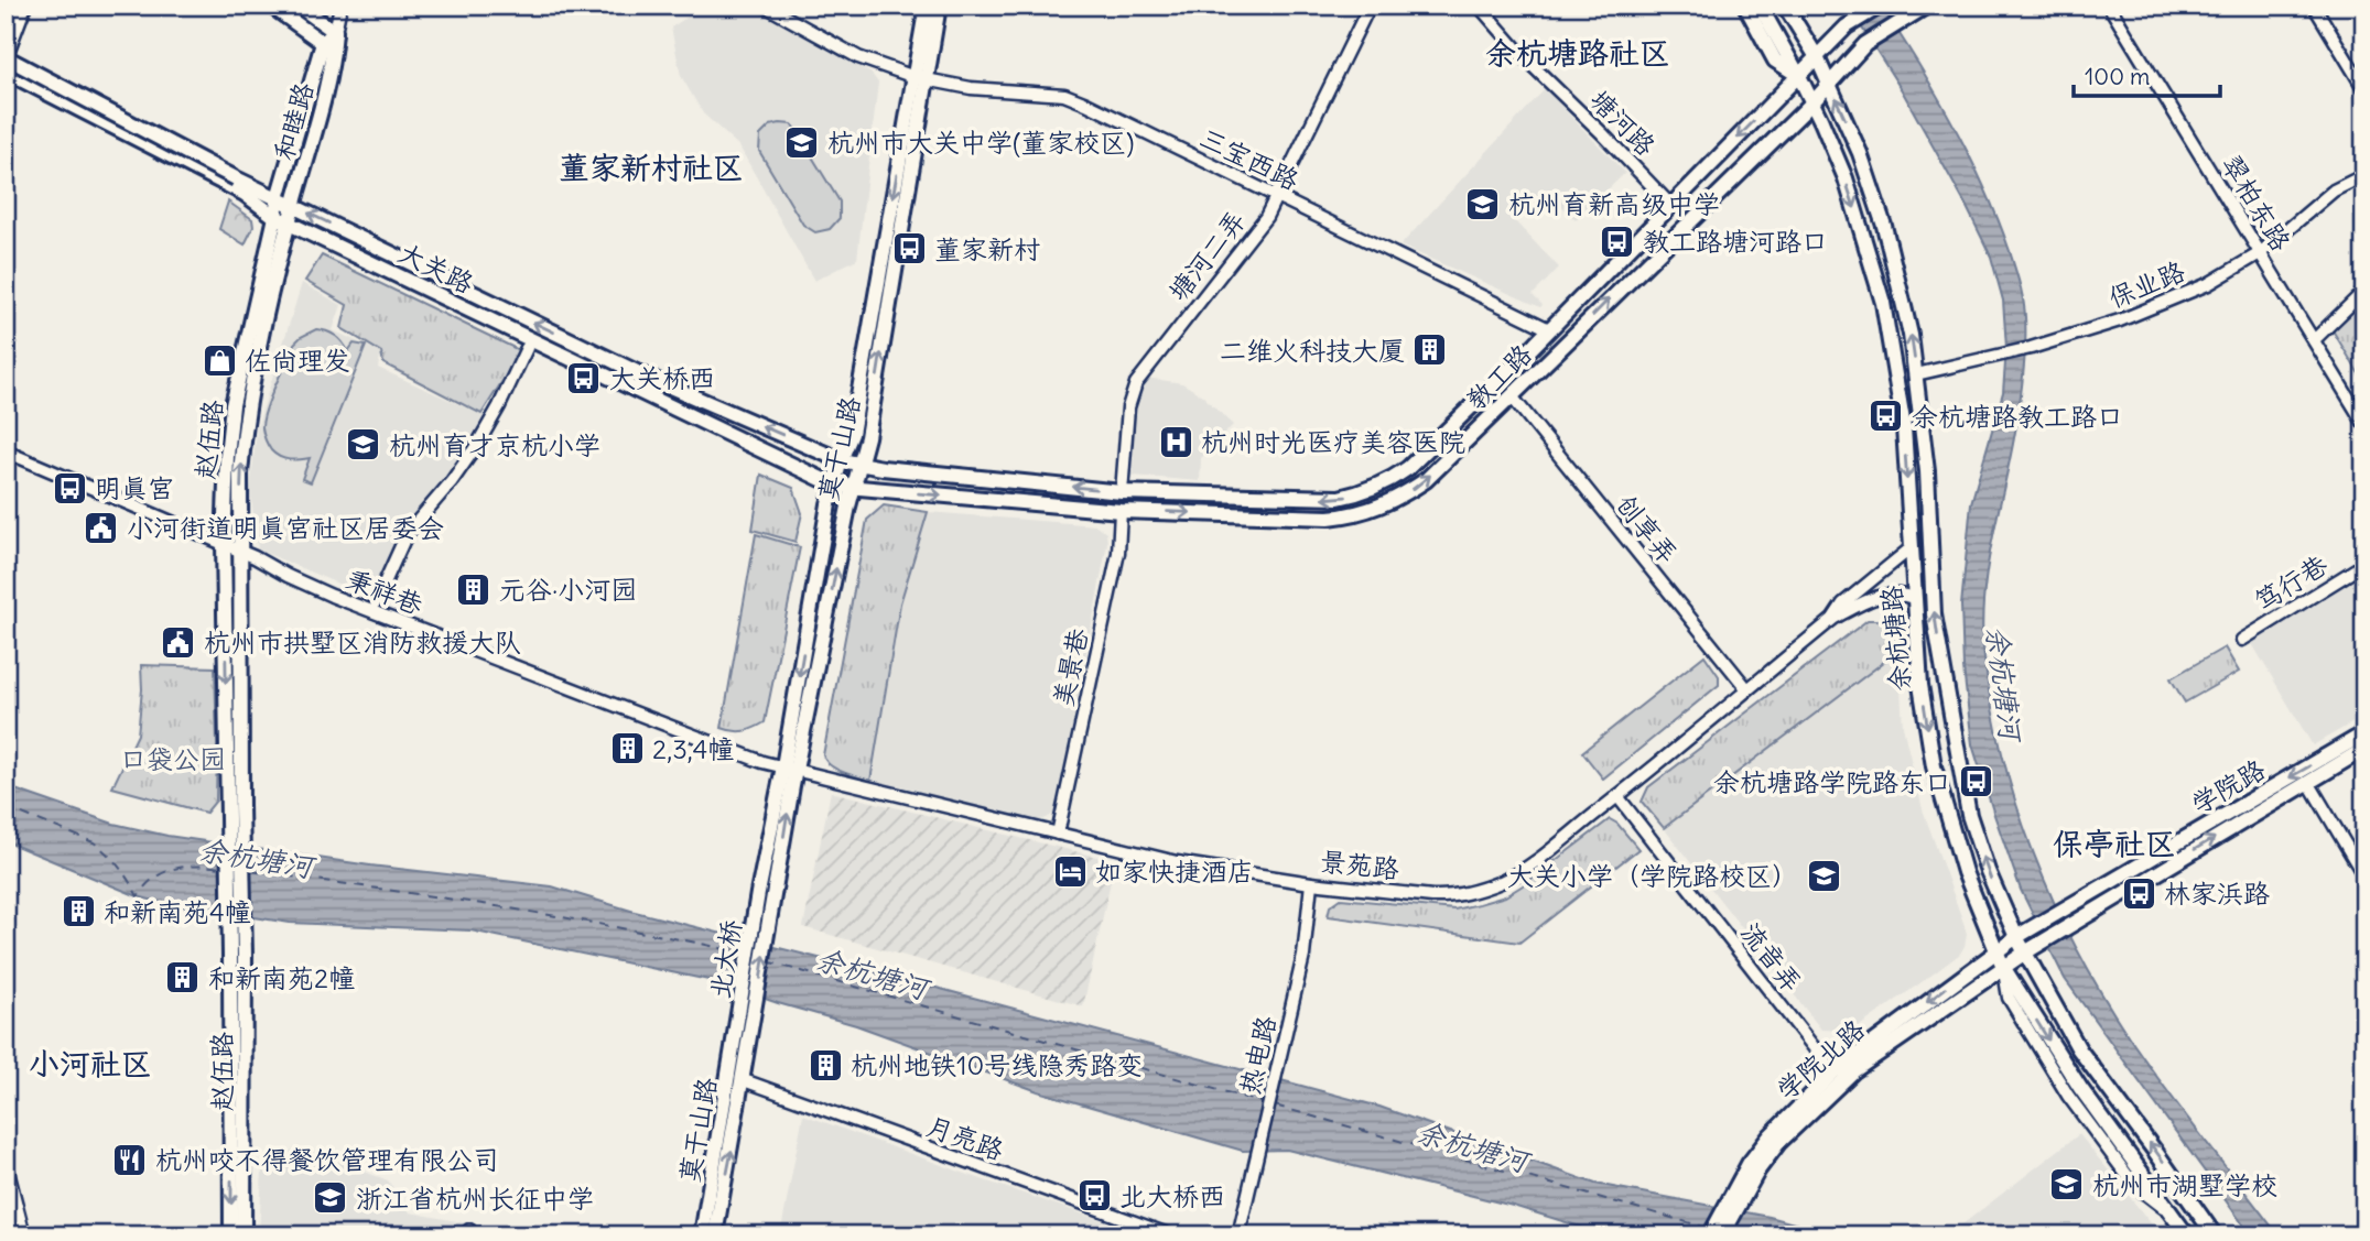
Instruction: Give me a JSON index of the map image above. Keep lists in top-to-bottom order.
{
  "streets": {
    "main road": [
      "和睦路",
      "大关路",
      "教工路",
      "赵伍路",
      "莫干山路",
      "余杭塘路",
      "学院路",
      "北大桥",
      "学院北路"
    ],
    "street": [
      "塘河路",
      "三宝西路",
      "翠柏东路",
      "塘河二弄",
      "保业路",
      "创享弄",
      "笃行巷",
      "秉祥巷",
      "美景巷",
      "景苑路",
      "流音弄",
      "热电路",
      "月亮路"
    ]
  },
  "crossings": [
    ["和睦路", "大关路"],
    ["和睦路", "赵伍路"],
    ["塘河路", "教工路"],
    ["三宝西路", "塘河二弄"],
    ["三宝西路", "教工路"],
    ["三宝西路", "莫干山路"],
    ["翠柏东路", "保业路"],
    ["塘河二弄", "教工路"],
    ["大关路", "教工路"],
    ["大关路", "赵伍路"],
    ["大关路", "莫干山路"],
    ["保业路", "余杭塘路"],
    ["教工路", "莫干山路"],
    ["教工路", "创享弄"],
    ["教工路", "余杭塘路"],
    ["教工路", "美景巷"],
    ["赵伍路", "秉祥巷"],
    ["莫干山路", "秉祥巷"],
    ["莫干山路", "景苑路"],
    ["莫干山路", "北大桥"],
    ["莫干山路", "月亮路"],
    ["创享弄", "景苑路"],
    ["秉祥巷", "景苑路"],
    ["余杭塘路", "学院路"],
    ["余杭塘路", "景苑路"],
    ["余杭塘路", "学院北路"],
    ["美景巷", "景苑路"],
    ["学院路", "学院北路"],
    ["景苑路", "流音弄"],
    ["景苑路", "热电路"],
    ["流音弄", "学院北路"]
  ],
  "districts": [
    "余杭塘路社区",
    "董家新村社区",
    "保亭社区",
    "小河社区"
  ],
  "water": ["余杭塘河"],
  "parks": ["口袋公园"],
  "places": {
    "school or university": [
      "杭州市大关中学(董家校区)",
      "杭州育新高级中学",
      "杭州育才京杭小学",
      "大关小学（学院路校区）",
      "杭州市湖墅学校",
      "浙江省杭州长征中学"
    ],
    "bus stop": [
      "教工路塘河路口",
      "董家新村",
      "大关桥西",
      "余杭塘路教工路口",
      "明真宫",
      "余杭塘路学院路东口",
      "林家浜路",
      "北大桥西"
    ],
    "building": [
      "二维火科技大厦",
      "元谷·小河园",
      "2,3,4幢",
      "和新南苑4幢",
      "和新南苑2幢",
      "杭州地铁10号线隐秀路变"
    ],
    "shop": ["佐尚理发"],
    "hospital": ["杭州时光医疗美容医院"],
    "public building": ["小河街道明真宫社区居委会", "杭州市拱墅区消防救援大队"],
    "hotel": ["如家快捷酒店"],
    "restaurant": ["杭州咬不得餐饮管理有限公司"]
  },
  "scale_bar": "100 m"
}
